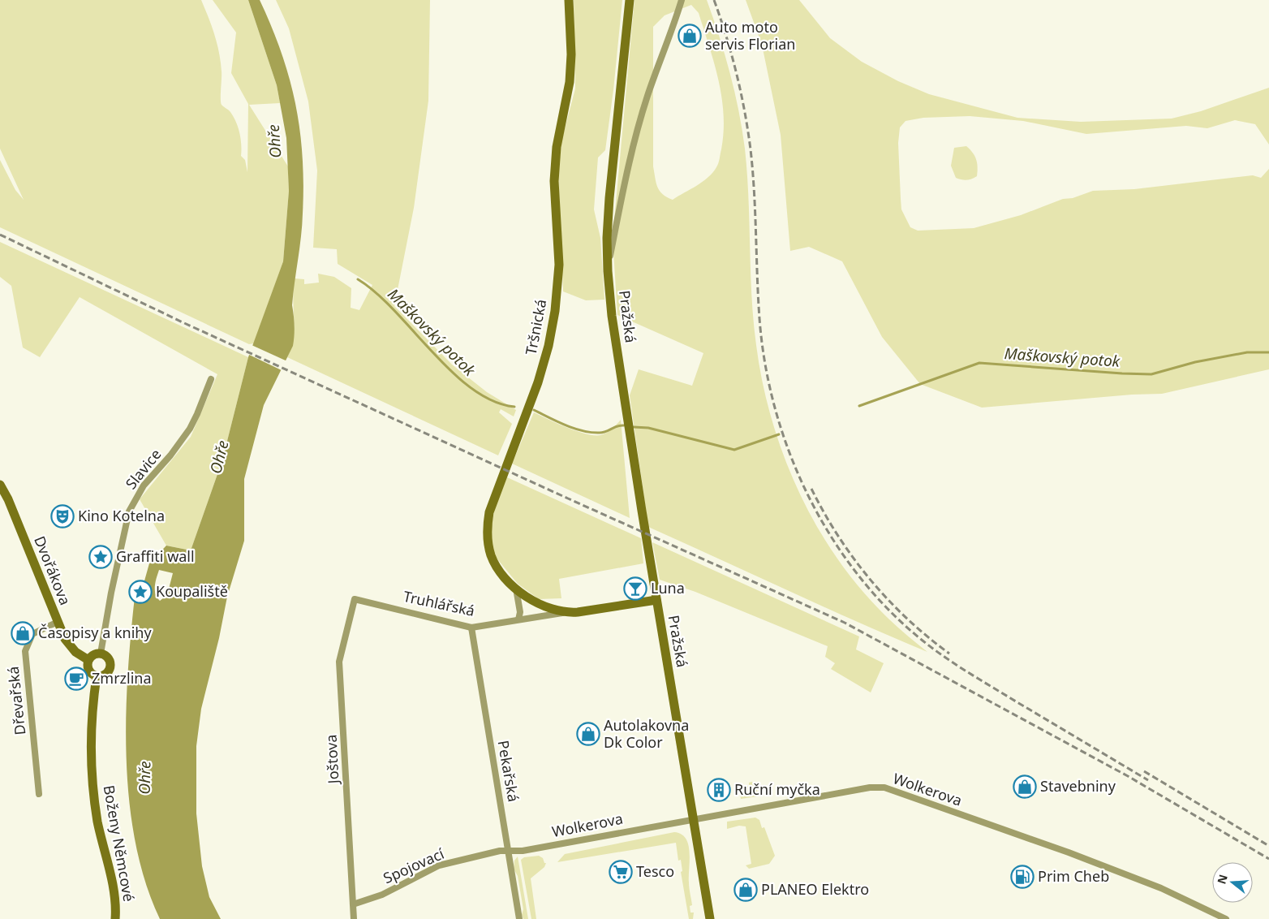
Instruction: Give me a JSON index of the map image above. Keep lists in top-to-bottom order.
{
  "streets": {
    "street": [
      "Pražská",
      "Tršnická",
      "Slavice",
      "Dvořákova",
      "Truhlářská",
      "Dřevařská",
      "Joštova",
      "Pekařská",
      "Wolkerova",
      "Boženy Němcové",
      "Spojovací"
    ]
  },
  "crossings": [
    ["Pražská", "Truhlářská"],
    ["Pražská", "Wolkerova"],
    ["Tršnická", "Truhlářská"],
    ["Slavice", "Dvořákova"],
    ["Slavice", "Boženy Němcové"],
    ["Dvořákova", "Dřevařská"],
    ["Dvořákova", "Boženy Němcové"],
    ["Truhlářská", "Joštova"],
    ["Truhlářská", "Pekařská"],
    ["Joštova", "Spojovací"],
    ["Pekařská", "Wolkerova"],
    ["Pekařská", "Spojovací"],
    ["Wolkerova", "Spojovací"]
  ],
  "water": ["Ohře", "Maškovský potok"],
  "places": {
    "shop": [
      "Auto moto servis Florian",
      "Časopisy a knihy",
      "Autolakovna Dk Color",
      "Stavebniny",
      "PLANEO Elektro"
    ],
    "theatre": ["Kino Kotelna"],
    "place": ["Graffiti wall", "Koupaliště"],
    "bar": ["Luna"],
    "cafe": ["Zmrzlina"],
    "building": ["Ruční myčka"],
    "supermarket": ["Tesco"],
    "fuel station": ["Prim Cheb"]
  },
  "north": "left"
}
